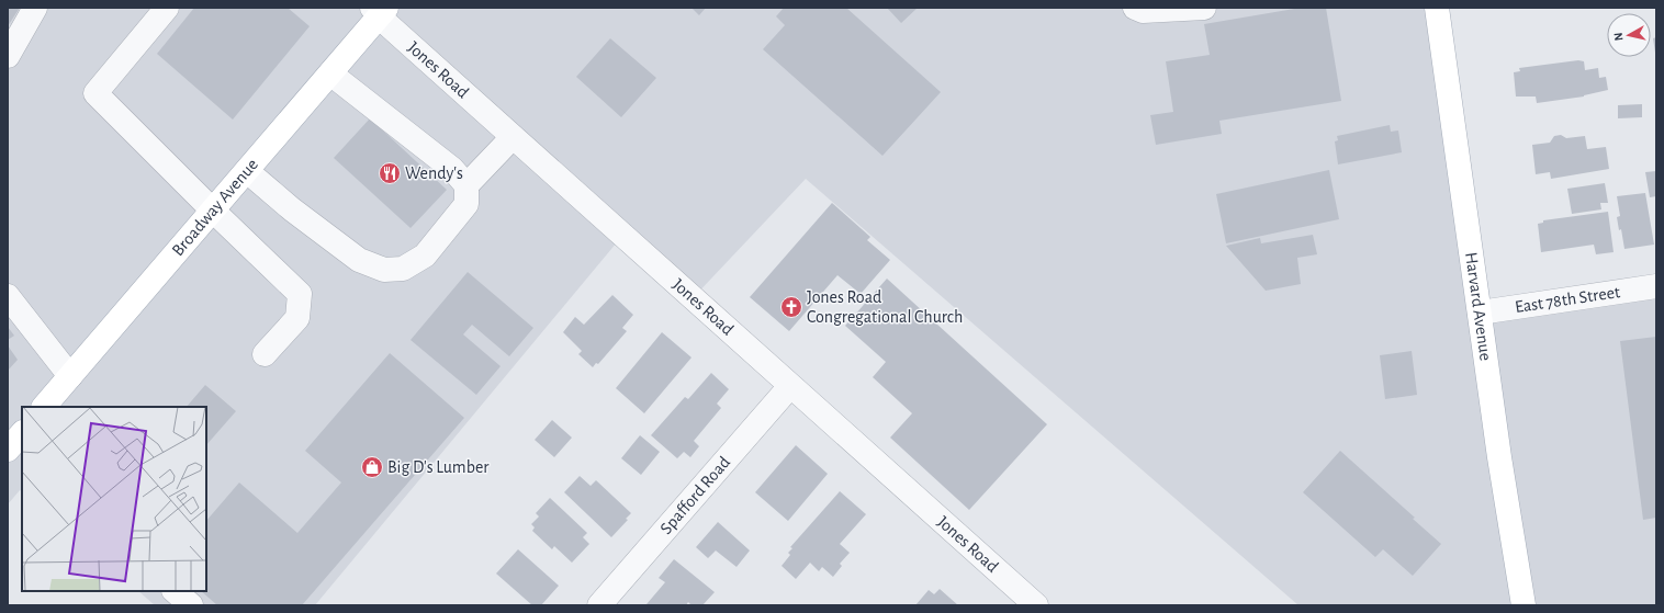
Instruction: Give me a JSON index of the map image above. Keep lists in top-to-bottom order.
{
  "streets": {
    "main road": ["Broadway Avenue", "Harvard Avenue"],
    "street": ["Jones Road", "East 78th Street", "Spafford Road"]
  },
  "crossings": [
    ["Jones Road", "Broadway Avenue"],
    ["Jones Road", "Spafford Road"],
    ["East 78th Street", "Harvard Avenue"]
  ],
  "places": {
    "restaurant": ["Wendy's"],
    "church": ["Jones Road Congregational Church"],
    "shop": ["Big D's Lumber"]
  },
  "north": "left"
}
